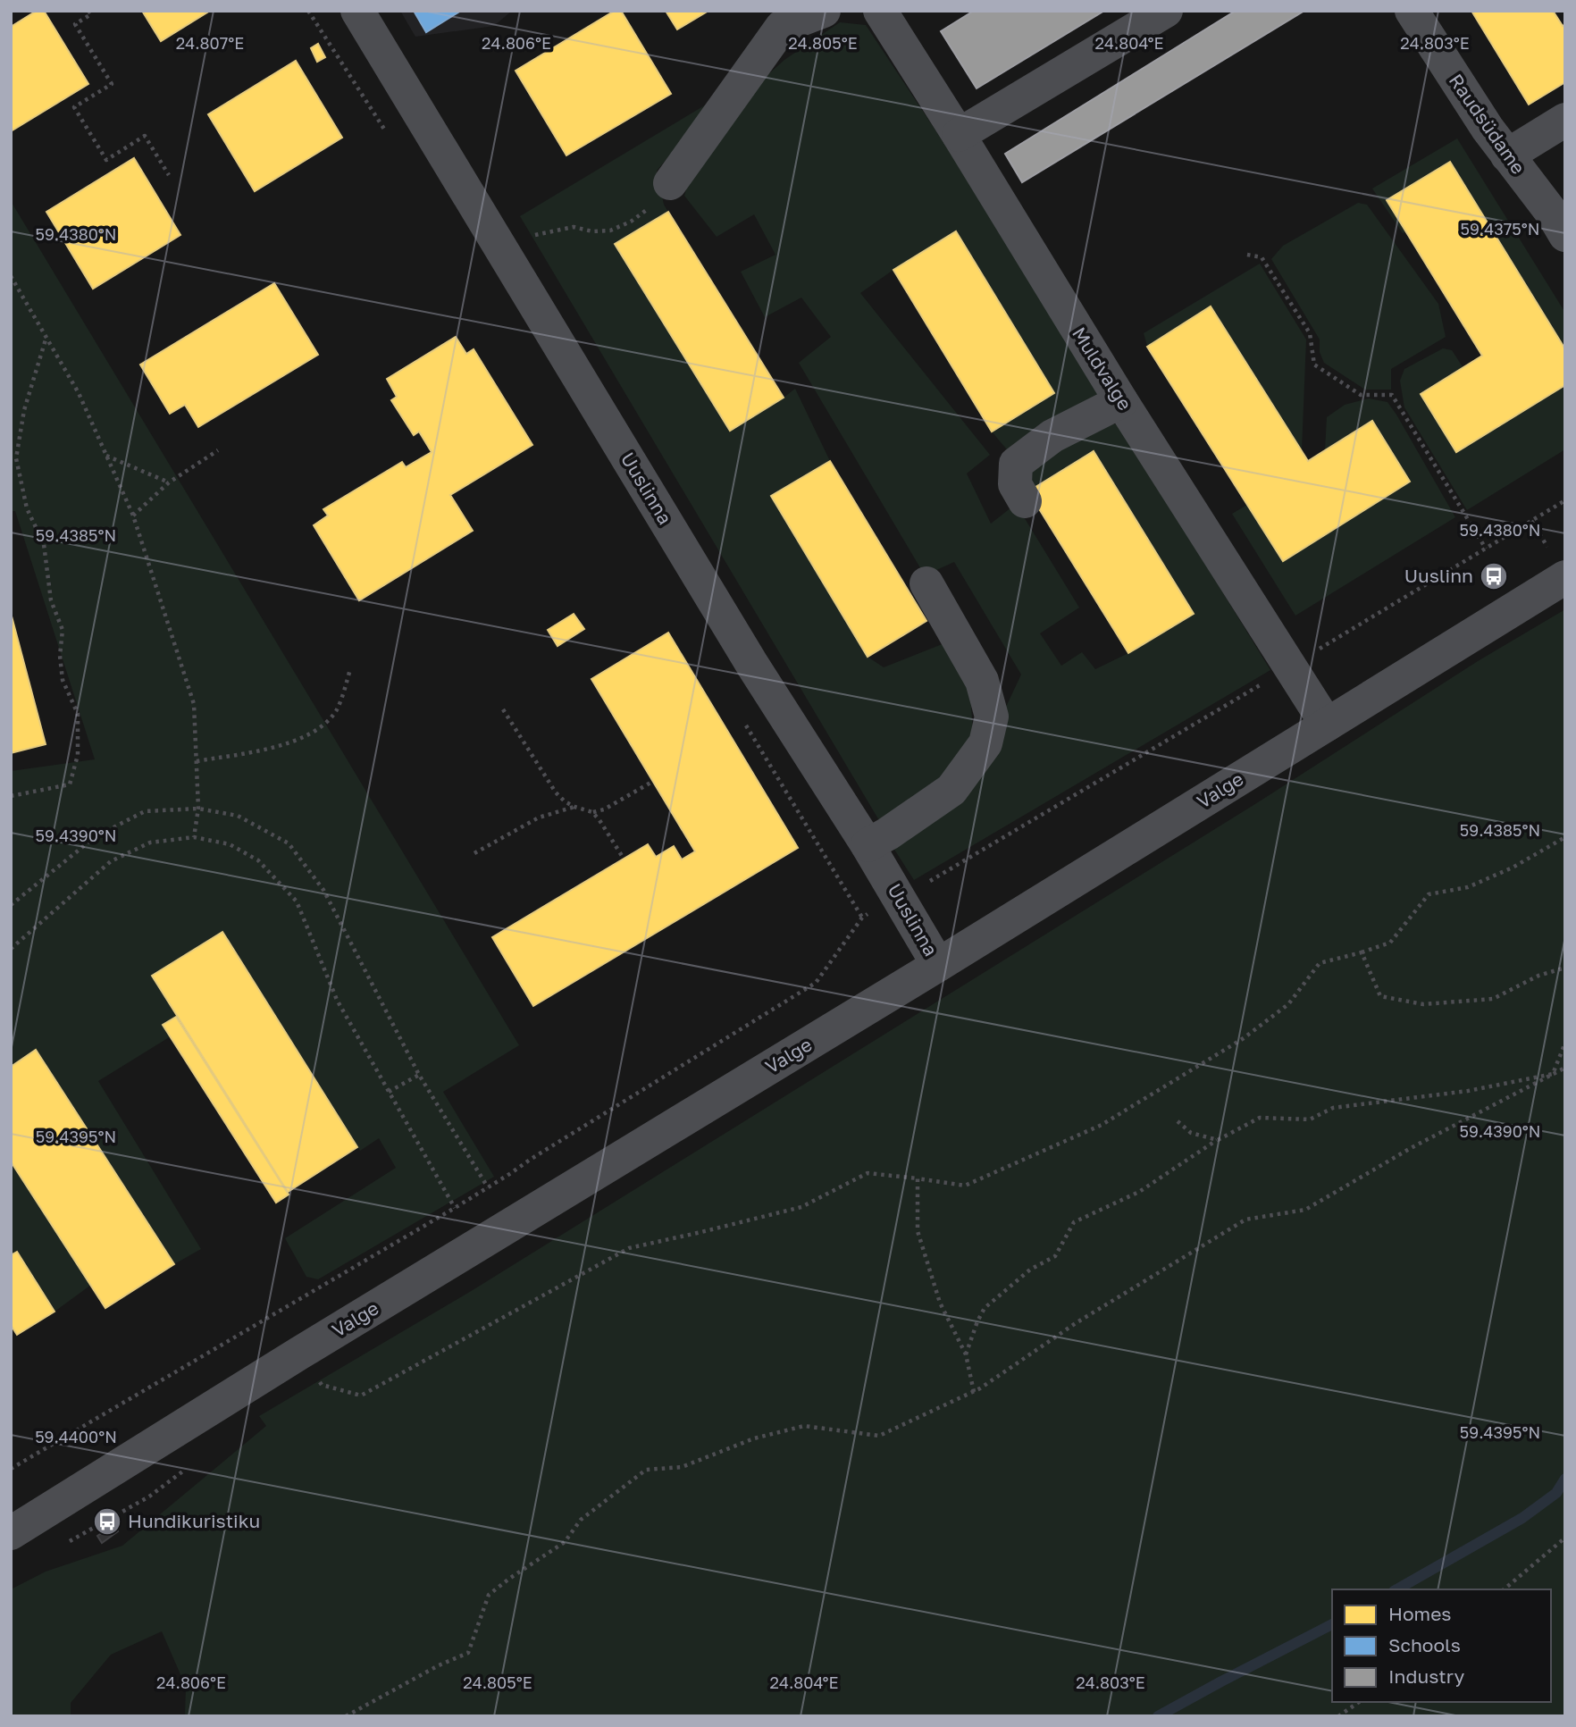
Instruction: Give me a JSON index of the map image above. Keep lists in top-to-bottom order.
{
  "streets": {
    "street": [
      "Raudsüdame",
      "Muldvalge",
      "Uuslinna",
      "Valge"
    ]
  },
  "crossings": [
    ["Muldvalge", "Valge"],
    ["Uuslinna", "Valge"]
  ],
  "places": {
    "bus stop": ["Uuslinn", "Hundikuristiku"]
  },
  "legend": ["Homes", "Schools", "Industry"],
  "coordinates": [
    "24.807°E",
    "24.806°E",
    "24.805°E",
    "24.804°E",
    "24.803°E",
    "59.4375°N",
    "59.4380°N",
    "59.4385°N",
    "59.4390°N",
    "59.4395°N",
    "59.4400°N"
  ]
}
